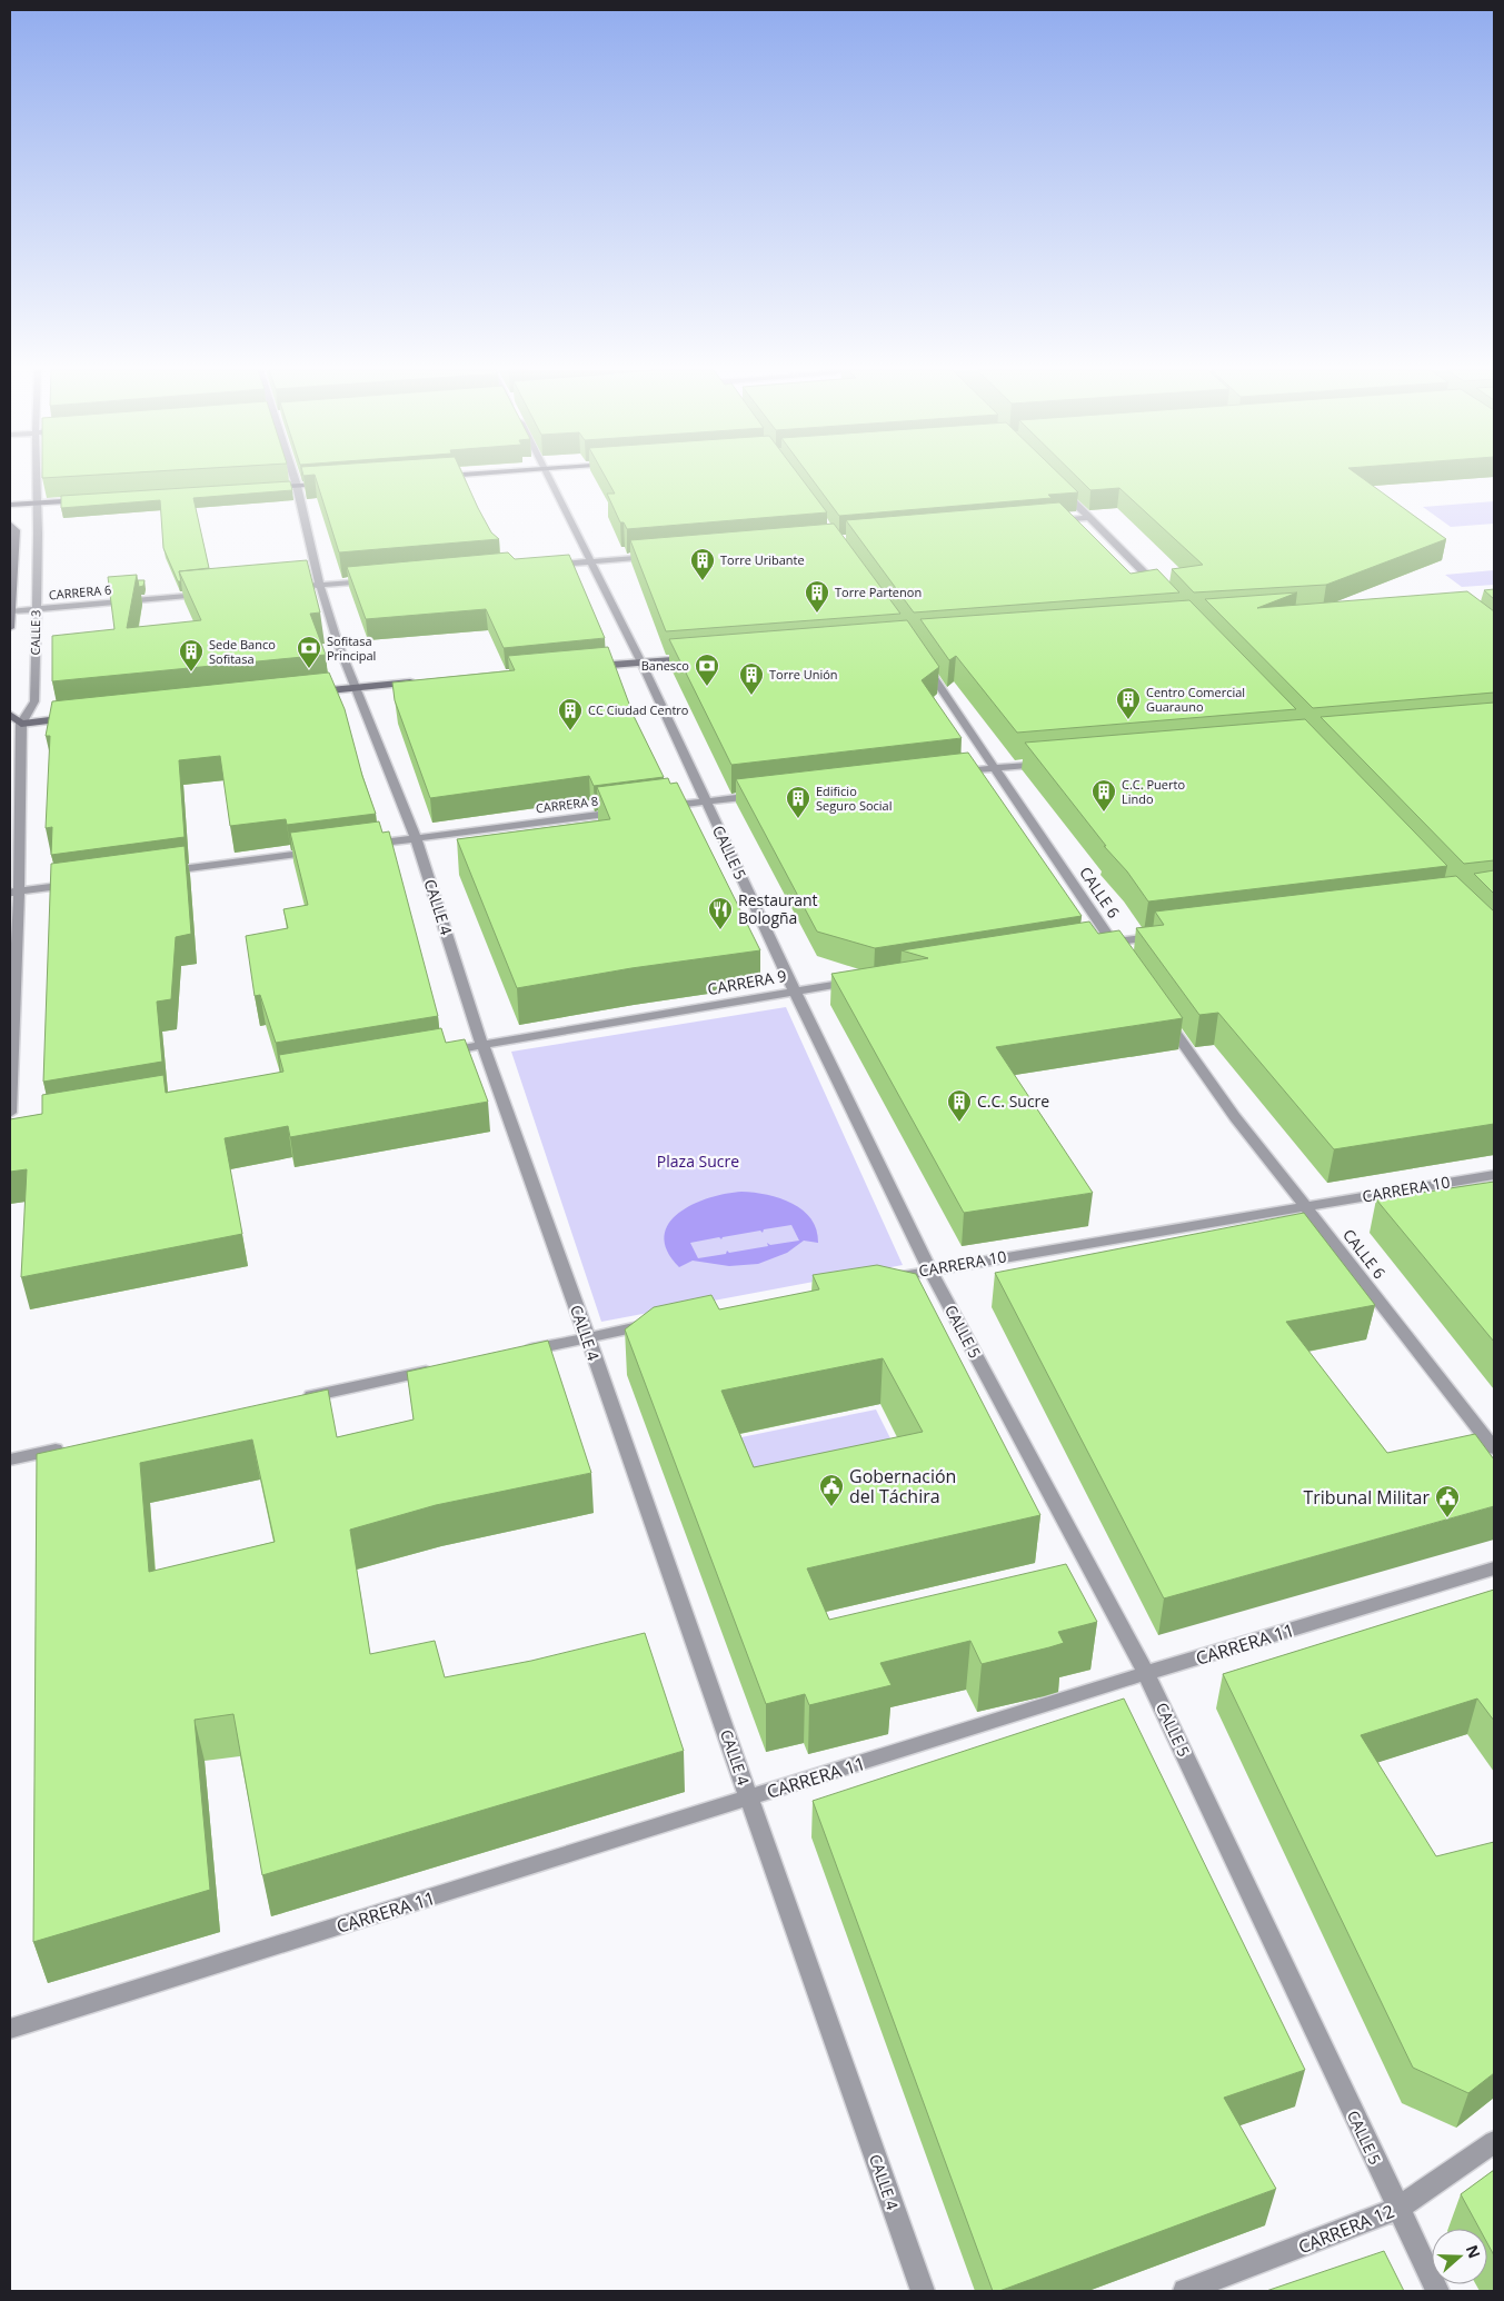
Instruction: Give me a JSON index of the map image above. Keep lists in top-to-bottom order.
{
  "streets": {
    "street": [
      "CARRERA 6",
      "CALLE 3",
      "CARRERA 8",
      "CALLE 5",
      "CALLE 6",
      "CALLE 4",
      "CARRERA 9",
      "CARRERA 10",
      "CARRERA 11",
      "CARRERA 12"
    ]
  },
  "crossings": [
    ["CARRERA 6", "CALLE 3"],
    ["CARRERA 8", "CALLE 4"],
    ["CALLE 5", "CARRERA 9"],
    ["CALLE 5", "CARRERA 10"],
    ["CALLE 5", "CARRERA 11"],
    ["CALLE 5", "CARRERA 12"],
    ["CALLE 6", "CARRERA 10"],
    ["CALLE 4", "CARRERA 9"],
    ["CALLE 4", "CARRERA 11"]
  ],
  "parks": ["Plaza Sucre"],
  "places": {
    "building": [
      "Torre Uribante",
      "Torre Partenon",
      "Sede Banco Sofitasa",
      "Torre Unión",
      "Centro Comercial Guarauno",
      "CC Ciudad Centro",
      "C.C. Puerto Lindo",
      "Edificio Seguro Social",
      "C.C. Sucre"
    ],
    "bank": ["Sofitasa Principal", "Banesco"],
    "restaurant": ["Restaurant Bologña"],
    "public building": ["Gobernación del Táchira", "Tribunal Militar"]
  },
  "north": "right"
}
